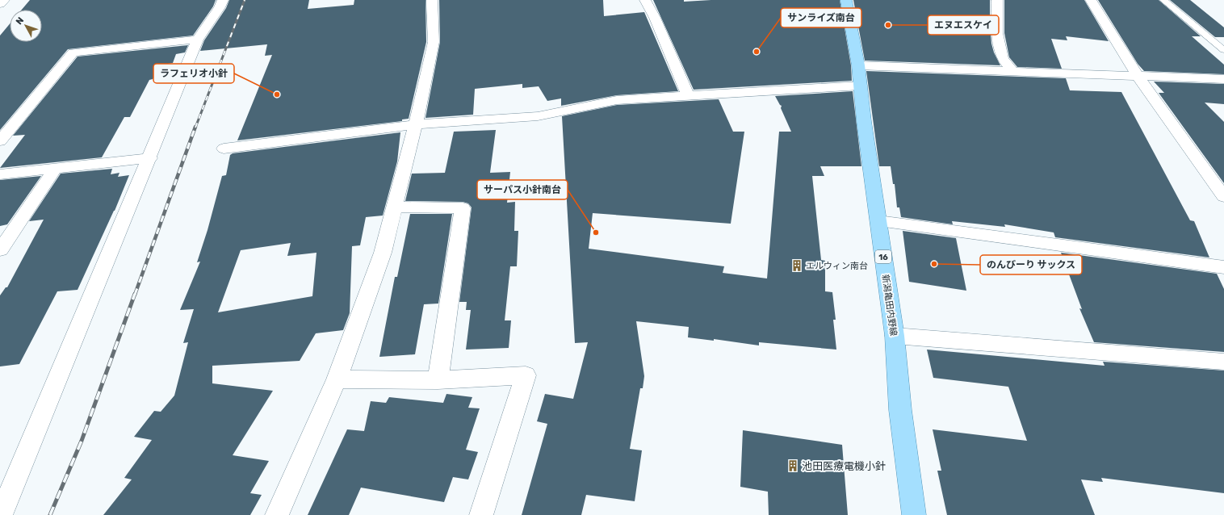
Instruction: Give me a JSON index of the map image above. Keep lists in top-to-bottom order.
{
  "streets": {
    "main road": ["16", "新潟亀田内野線"]
  },
  "places": {
    "other": [
      "エヌエスケイ",
      "サンライズ南台",
      "ラフェリオ小針",
      "サーパス小針南台",
      "のんびーり サックス"
    ],
    "building": ["エルウィン南台", "池田医療電機小針"]
  },
  "north": "top left"
}
